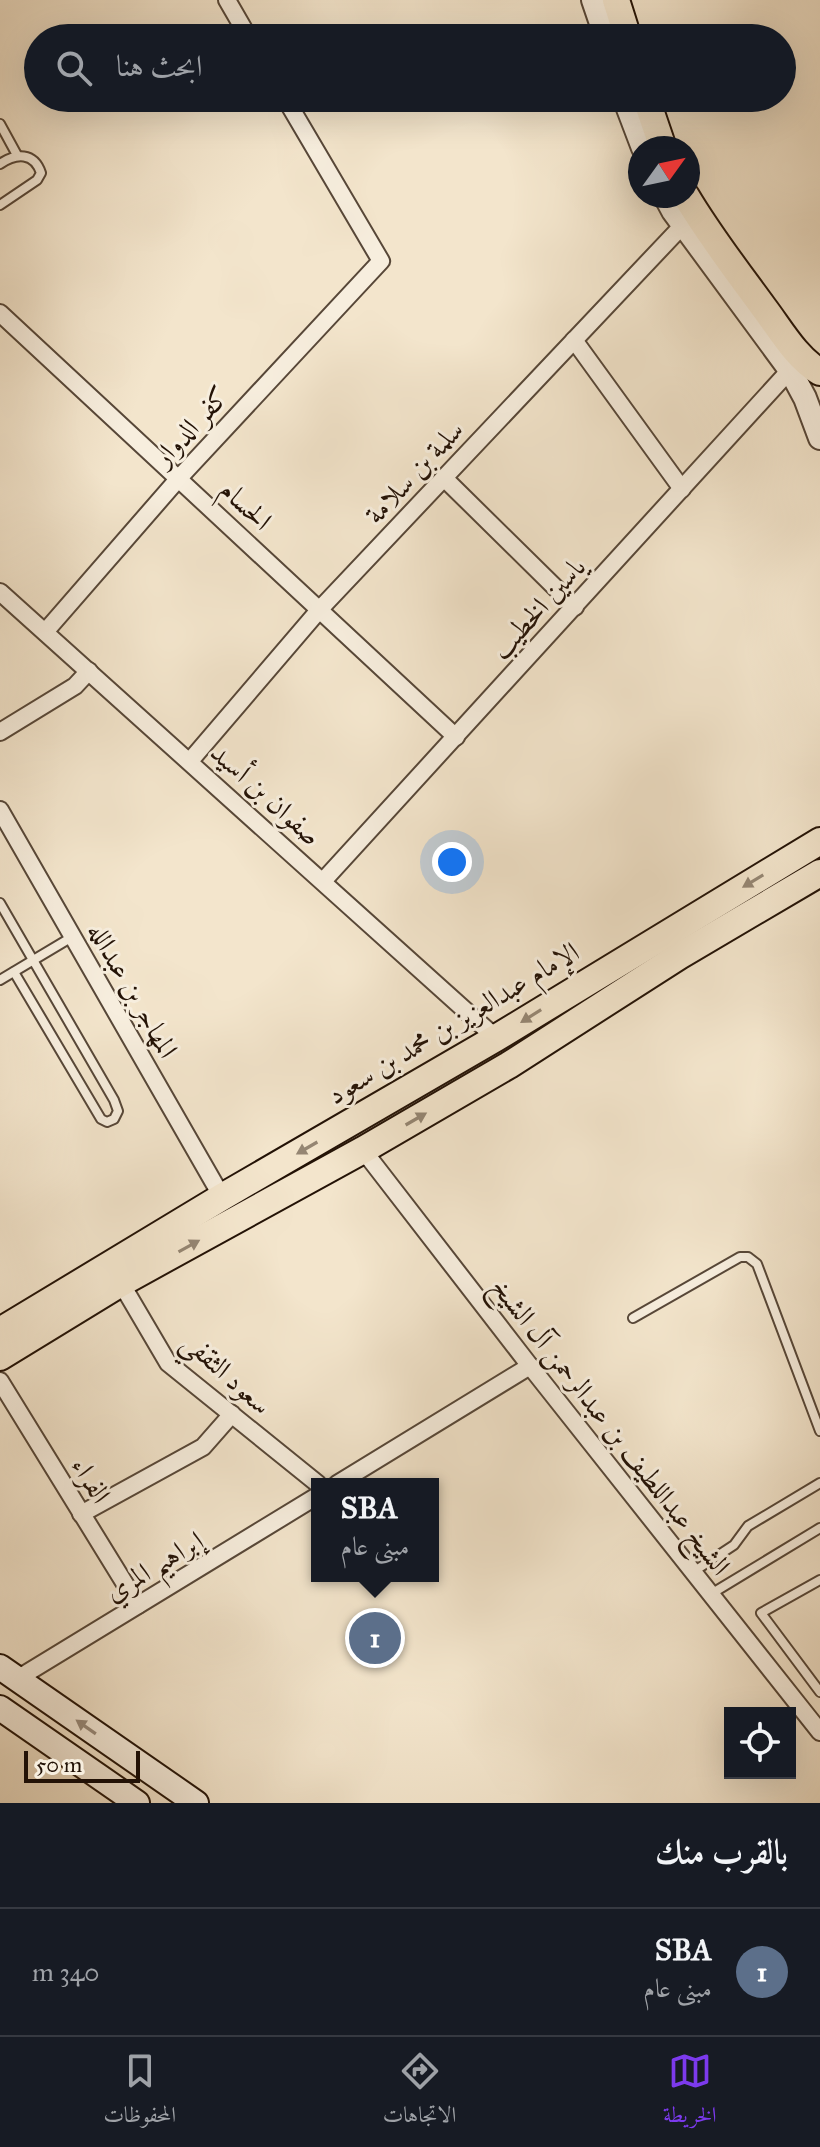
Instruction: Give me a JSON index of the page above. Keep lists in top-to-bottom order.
{
  "streets": {
    "main road": ["الإمام عبدالعزيز بن محمد بن سعود"],
    "street": [
      "كفر الدوار",
      "سلمة بن سلامة",
      "الحسام",
      "ياسين الخطيب",
      "صفوان بن أسيد",
      "المهاجر بن عبدالله",
      "سعود الثقفي",
      "الشيخ عبداللطيف بن عبدالرحمن آل الشيخ",
      "الفراء",
      "إبراهيم المري"
    ]
  },
  "crossings": [
    ["كفر الدوار", "الحسام"],
    ["كفر الدوار", "صفوان بن أسيد"],
    ["سلمة بن سلامة", "الحسام"],
    ["سلمة بن سلامة", "صفوان بن أسيد"],
    ["الحسام", "ياسين الخطيب"],
    ["ياسين الخطيب", "صفوان بن أسيد"],
    ["صفوان بن أسيد", "الإمام عبدالعزيز بن محمد بن سعود"],
    ["المهاجر بن عبدالله", "الإمام عبدالعزيز بن محمد بن سعود"],
    ["الإمام عبدالعزيز بن محمد بن سعود", "سعود الثقفي"],
    ["الإمام عبدالعزيز بن محمد بن سعود", "الشيخ عبداللطيف بن عبدالرحمن آل الشيخ"],
    ["الفراء", "إبراهيم المري"]
  ],
  "scale_bar": "50 m",
  "north": "top right",
  "page": {
    "search": "ابحث هنا",
    "popup": ["SBA", "مبنى عام"],
    "pins": "1",
    "scale": "50 m",
    "heading": "بالقرب منك",
    "list": [
      {
        "mark": "1",
        "name": "SBA",
        "note": "مبنى عام",
        "value": "340 m"
      }
    ],
    "nav": ["الخريطة", "الاتجاهات", "المحفوظات"]
  }
}
